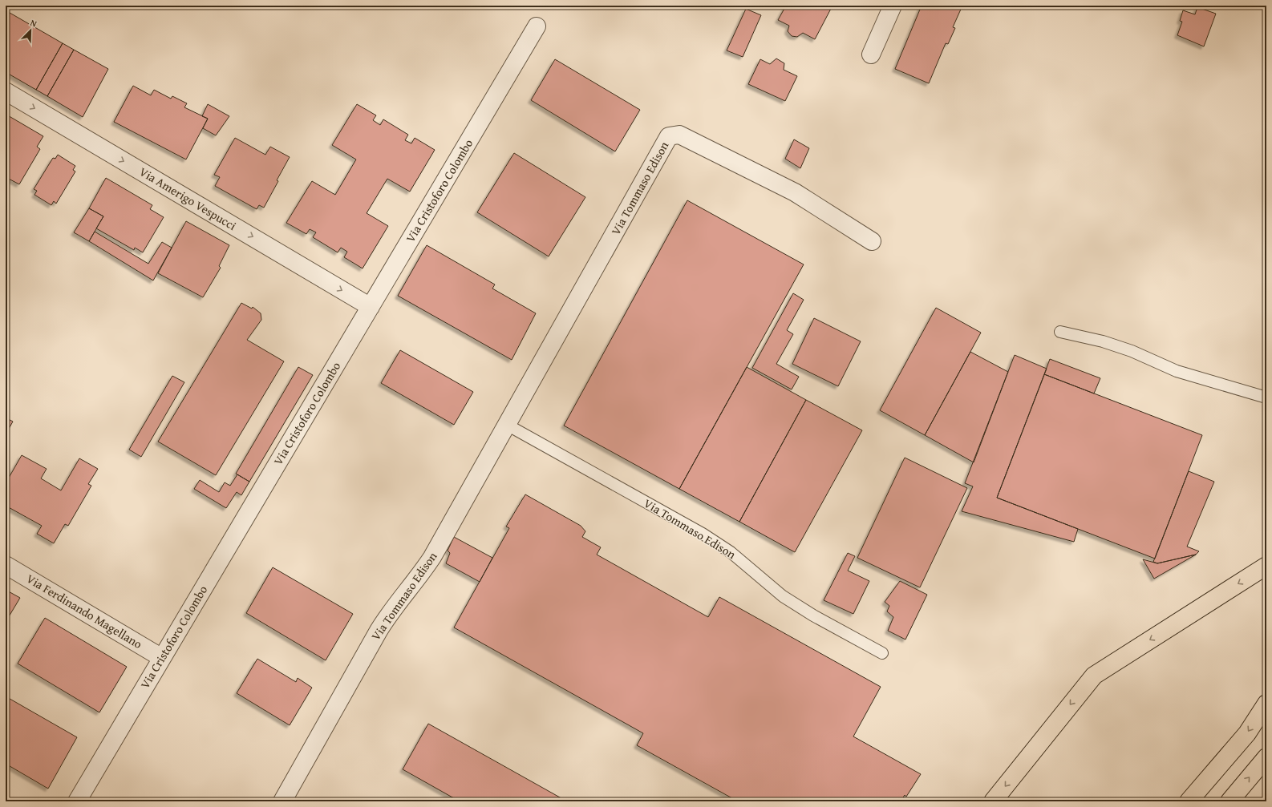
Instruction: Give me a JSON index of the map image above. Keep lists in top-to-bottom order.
{
  "streets": {
    "street": [
      "Via Tommaso Edison",
      "Via Cristoforo Colombo",
      "Via Amerigo Vespucci",
      "Via Ferdinando Magellano"
    ]
  },
  "crossings": [
    ["Via Cristoforo Colombo", "Via Amerigo Vespucci"],
    ["Via Cristoforo Colombo", "Via Ferdinando Magellano"]
  ],
  "one_way": ["Via Amerigo Vespucci"],
  "north": "top right"
}
